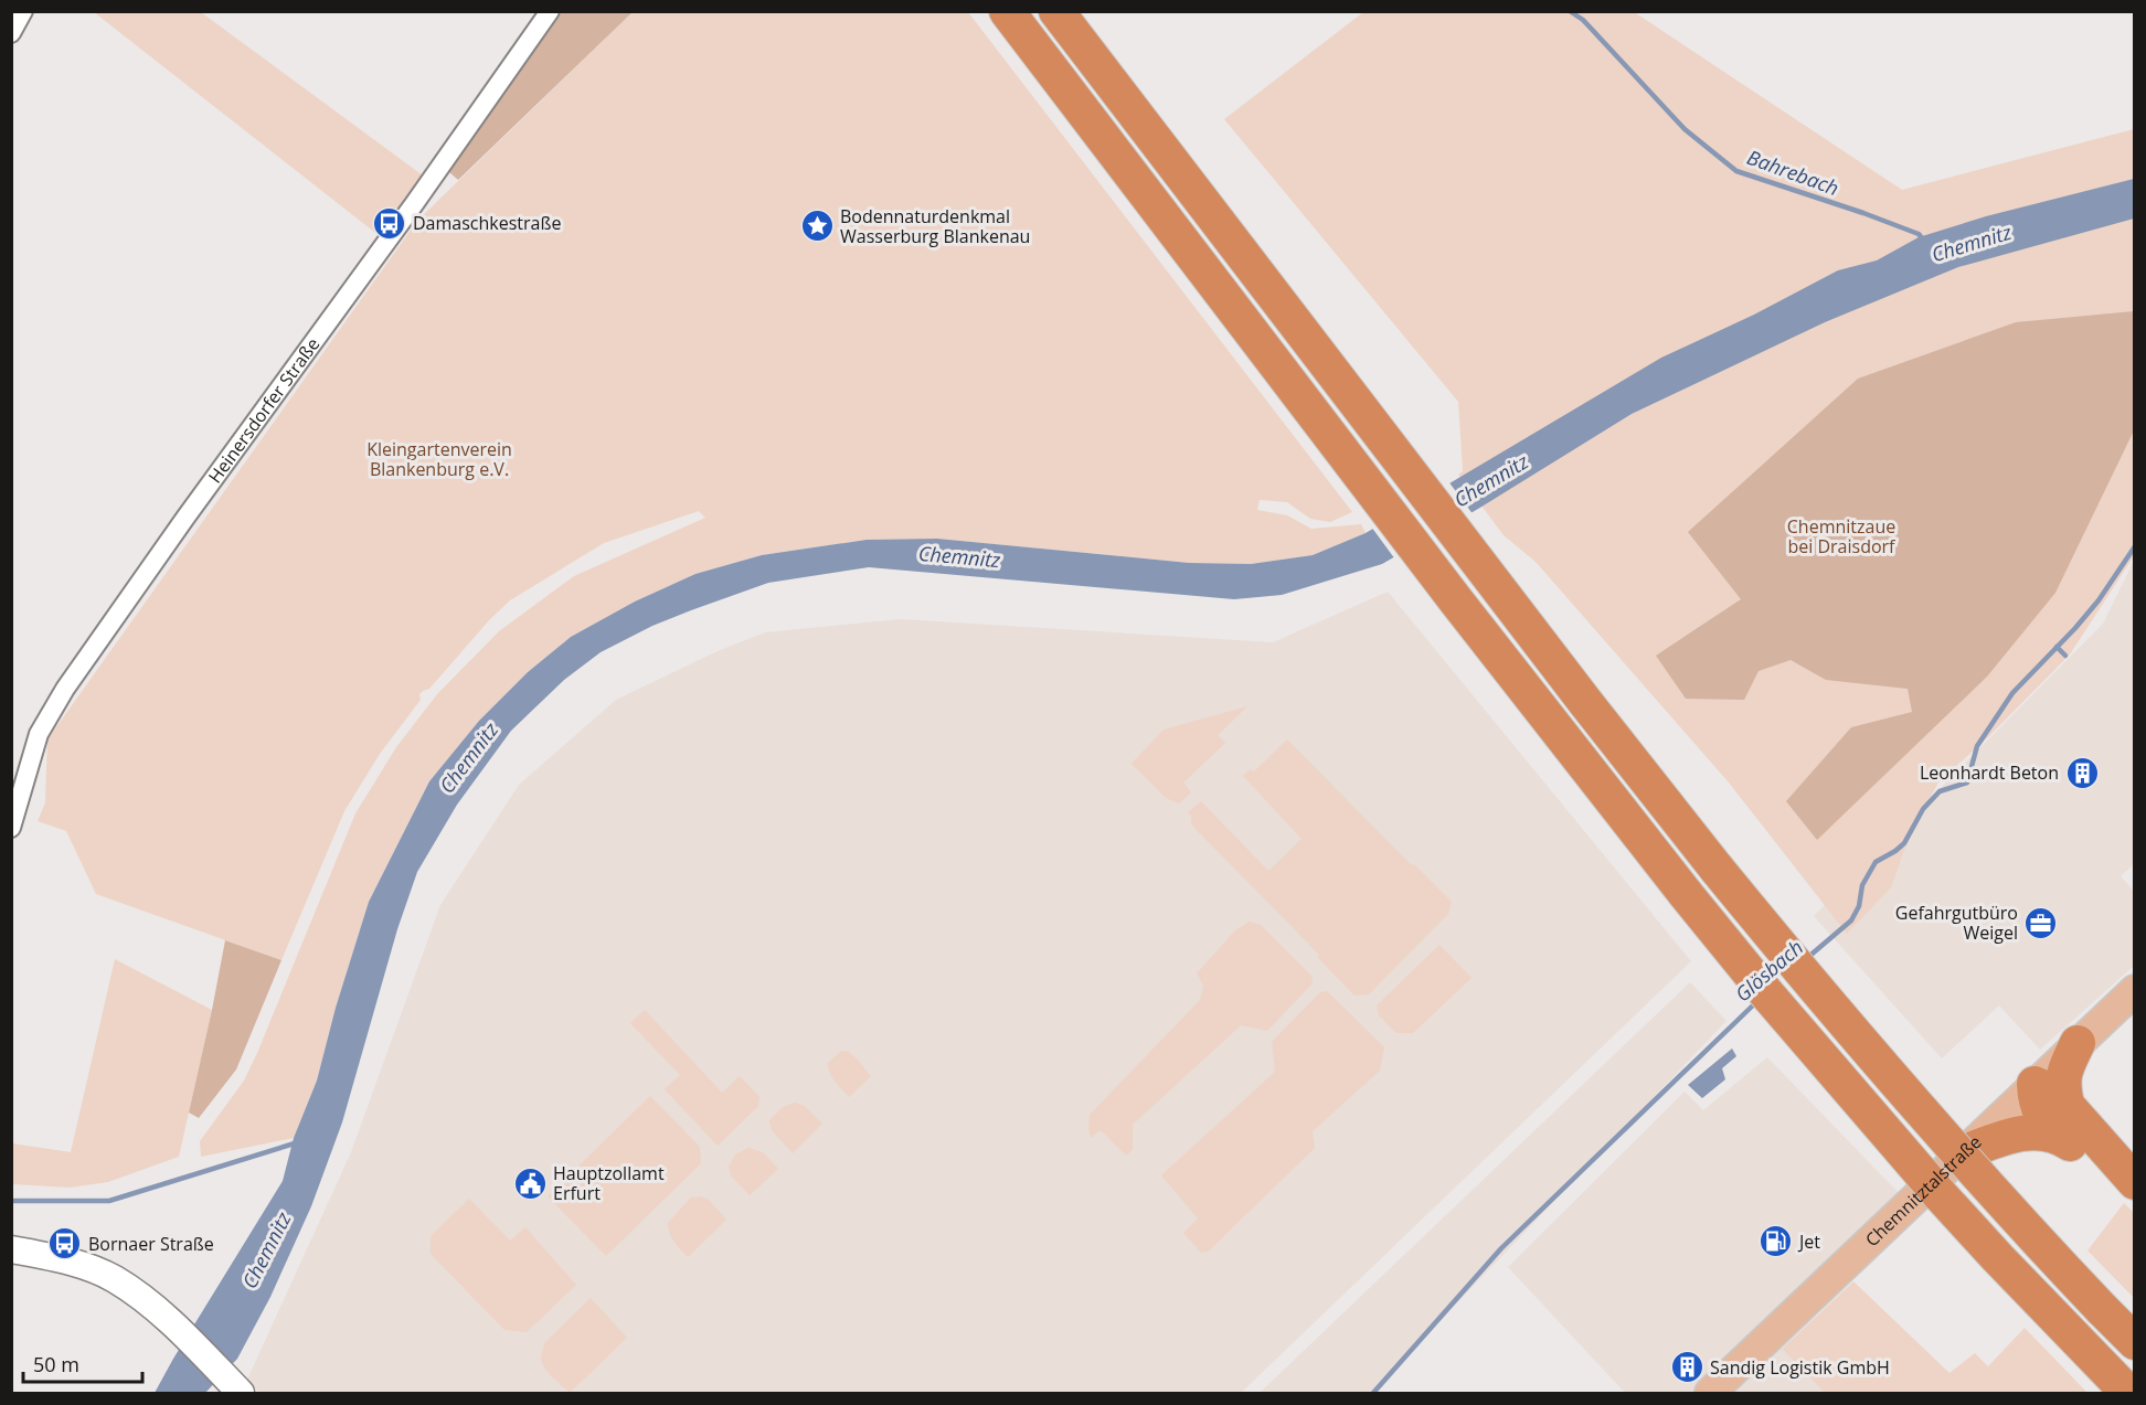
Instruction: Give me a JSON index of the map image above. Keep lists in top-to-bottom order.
{
  "streets": {
    "main road": ["Chemnitztalstraße"],
    "street": ["Heinersdorfer Straße"]
  },
  "water": ["Bahrebach", "Chemnitz", "Glösbach"],
  "parks": ["Kleingartenverein Blankenburg e.V.", "Chemnitzaue bei Draisdorf"],
  "places": {
    "bus stop": ["Damaschkestraße", "Bornaer Straße"],
    "place": ["Bodennaturdenkmal Wasserburg Blankenau"],
    "building": ["Leonhardt Beton", "Sandig Logistik GmbH"],
    "office": ["Gefahrgutbüro Weigel"],
    "public building": ["Hauptzollamt Erfurt"],
    "fuel station": ["Jet"]
  },
  "scale_bar": "50 m"
}
